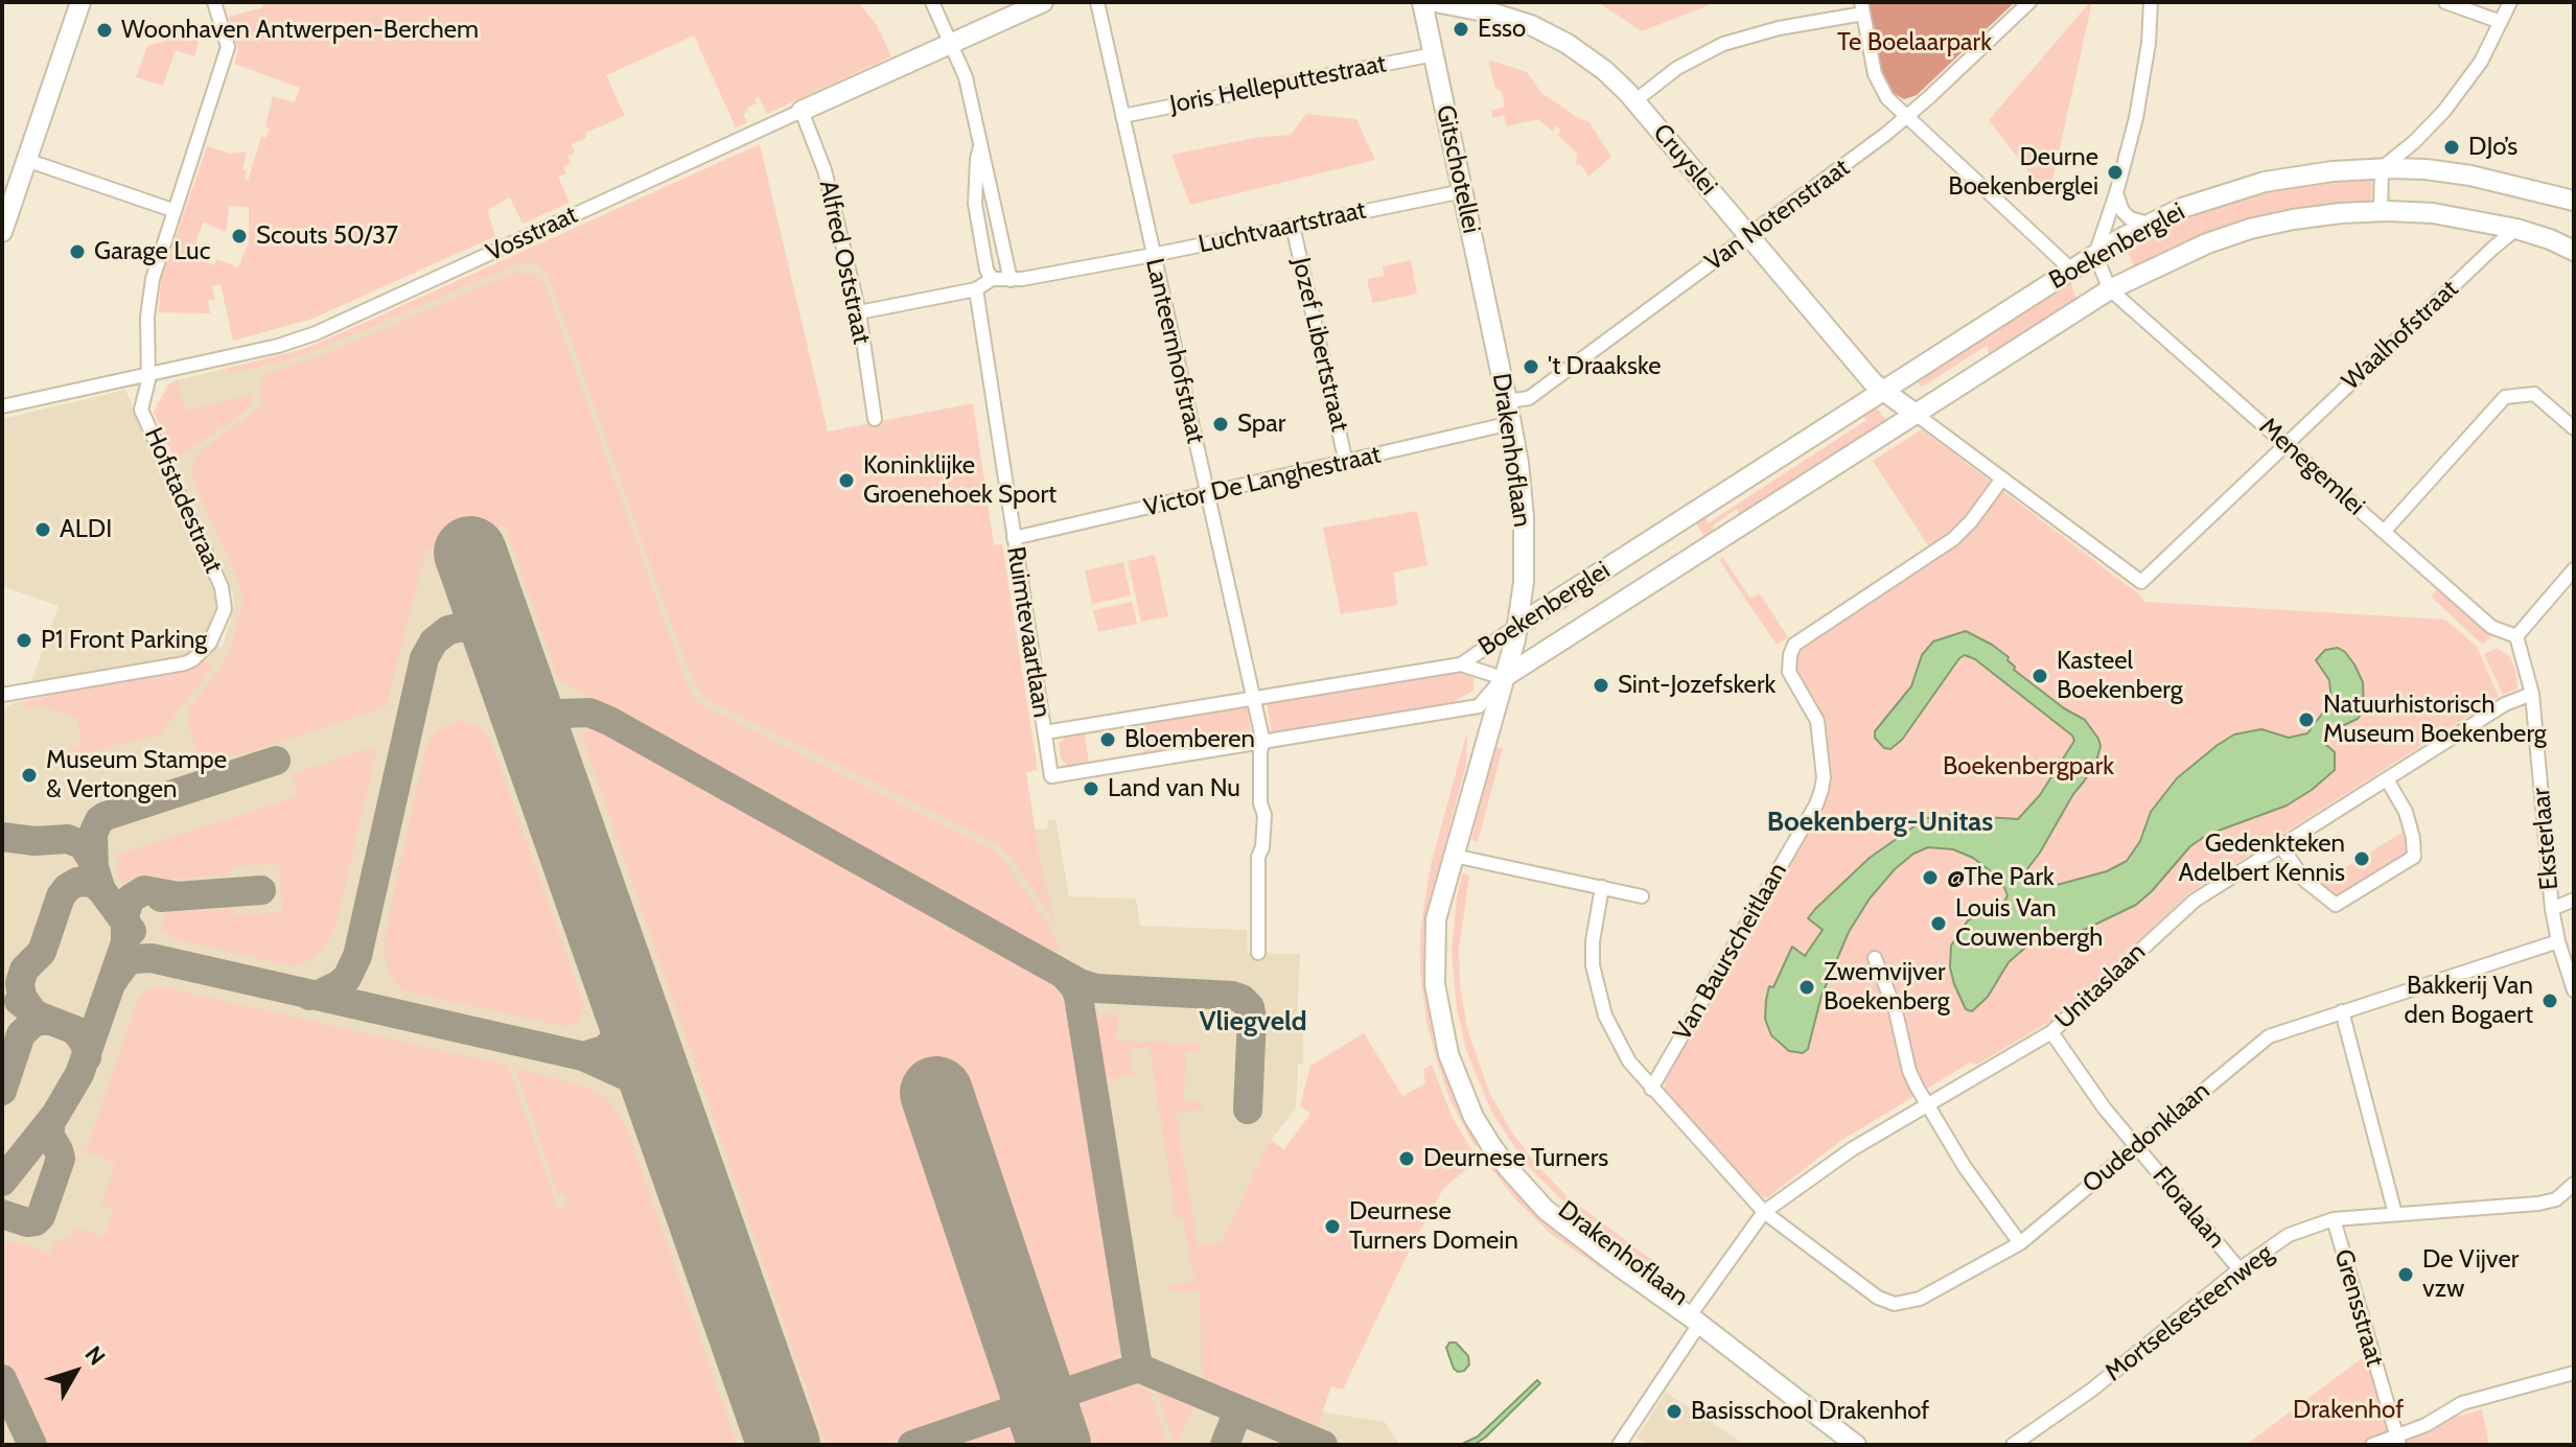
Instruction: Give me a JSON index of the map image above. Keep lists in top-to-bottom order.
{
  "streets": {
    "street": [
      "Joris Helleputtestraat",
      "Cruyslei",
      "Gitschotellei",
      "Van Notenstraat",
      "Luchtvaartstraat",
      "Vosstraat",
      "Boekenberglei",
      "Alfred Oststraat",
      "Waalhofstraat",
      "Jozef Libertstraat",
      "Lanteernhofstraat",
      "Drakenhoflaan",
      "Menegemlei",
      "Victor De Langhestraat",
      "Hofstadestraat",
      "Ruimtevaartlaan",
      "Eksterlaar",
      "Van Baurscheitlaan",
      "Unitaslaan",
      "Oudedonklaan",
      "Floralaan",
      "Grensstraat",
      "Mortselsesteenweg"
    ]
  },
  "crossings": [
    ["Joris Helleputtestraat", "Gitschotellei"],
    ["Joris Helleputtestraat", "Lanteernhofstraat"],
    ["Cruyslei", "Van Notenstraat"],
    ["Cruyslei", "Boekenberglei"],
    ["Gitschotellei", "Luchtvaartstraat"],
    ["Gitschotellei", "Drakenhoflaan"],
    ["Van Notenstraat", "Drakenhoflaan"],
    ["Luchtvaartstraat", "Jozef Libertstraat"],
    ["Luchtvaartstraat", "Lanteernhofstraat"],
    ["Vosstraat", "Alfred Oststraat"],
    ["Vosstraat", "Hofstadestraat"],
    ["Boekenberglei", "Waalhofstraat"],
    ["Boekenberglei", "Lanteernhofstraat"],
    ["Boekenberglei", "Drakenhoflaan"],
    ["Boekenberglei", "Menegemlei"],
    ["Boekenberglei", "Ruimtevaartlaan"],
    ["Waalhofstraat", "Menegemlei"],
    ["Waalhofstraat", "Van Baurscheitlaan"],
    ["Jozef Libertstraat", "Victor De Langhestraat"],
    ["Lanteernhofstraat", "Victor De Langhestraat"],
    ["Drakenhoflaan", "Victor De Langhestraat"],
    ["Drakenhoflaan", "Unitaslaan"],
    ["Menegemlei", "Eksterlaar"],
    ["Victor De Langhestraat", "Ruimtevaartlaan"],
    ["Eksterlaar", "Unitaslaan"],
    ["Eksterlaar", "Oudedonklaan"],
    ["Unitaslaan", "Oudedonklaan"],
    ["Unitaslaan", "Floralaan"],
    ["Oudedonklaan", "Floralaan"],
    ["Floralaan", "Mortselsesteenweg"],
    ["Grensstraat", "Mortselsesteenweg"]
  ],
  "districts": ["Boekenberg-Unitas", "Vliegveld"],
  "parks": ["Te Boelaarpark", "Boekenbergpark", "Drakenhof"],
  "places": [
    "Esso",
    "Woonhaven Antwerpen-Berchem",
    "DJo’s",
    "Deurne Boekenberglei",
    "Scouts 50/37",
    "Garage Luc",
    "'t Draakske",
    "Spar",
    "Koninklijke Groenehoek Sport",
    "ALDI",
    "P1 Front Parking",
    "Kasteel Boekenberg",
    "Sint-Jozefskerk",
    "Natuurhistorisch Museum Boekenberg",
    "Bloemberen",
    "Museum Stampe & Vertongen",
    "Land van Nu",
    "Gedenkteken Adelbert Kennis",
    "@The Park",
    "Louis Van Couwenbergh",
    "Zwemvijver Boekenberg",
    "Bakkerij Van den Bogaert",
    "Deurnese Turners",
    "Deurnese Turners Domein",
    "De Vijver vzw",
    "Basisschool Drakenhof"
  ],
  "north": "top right"
}
